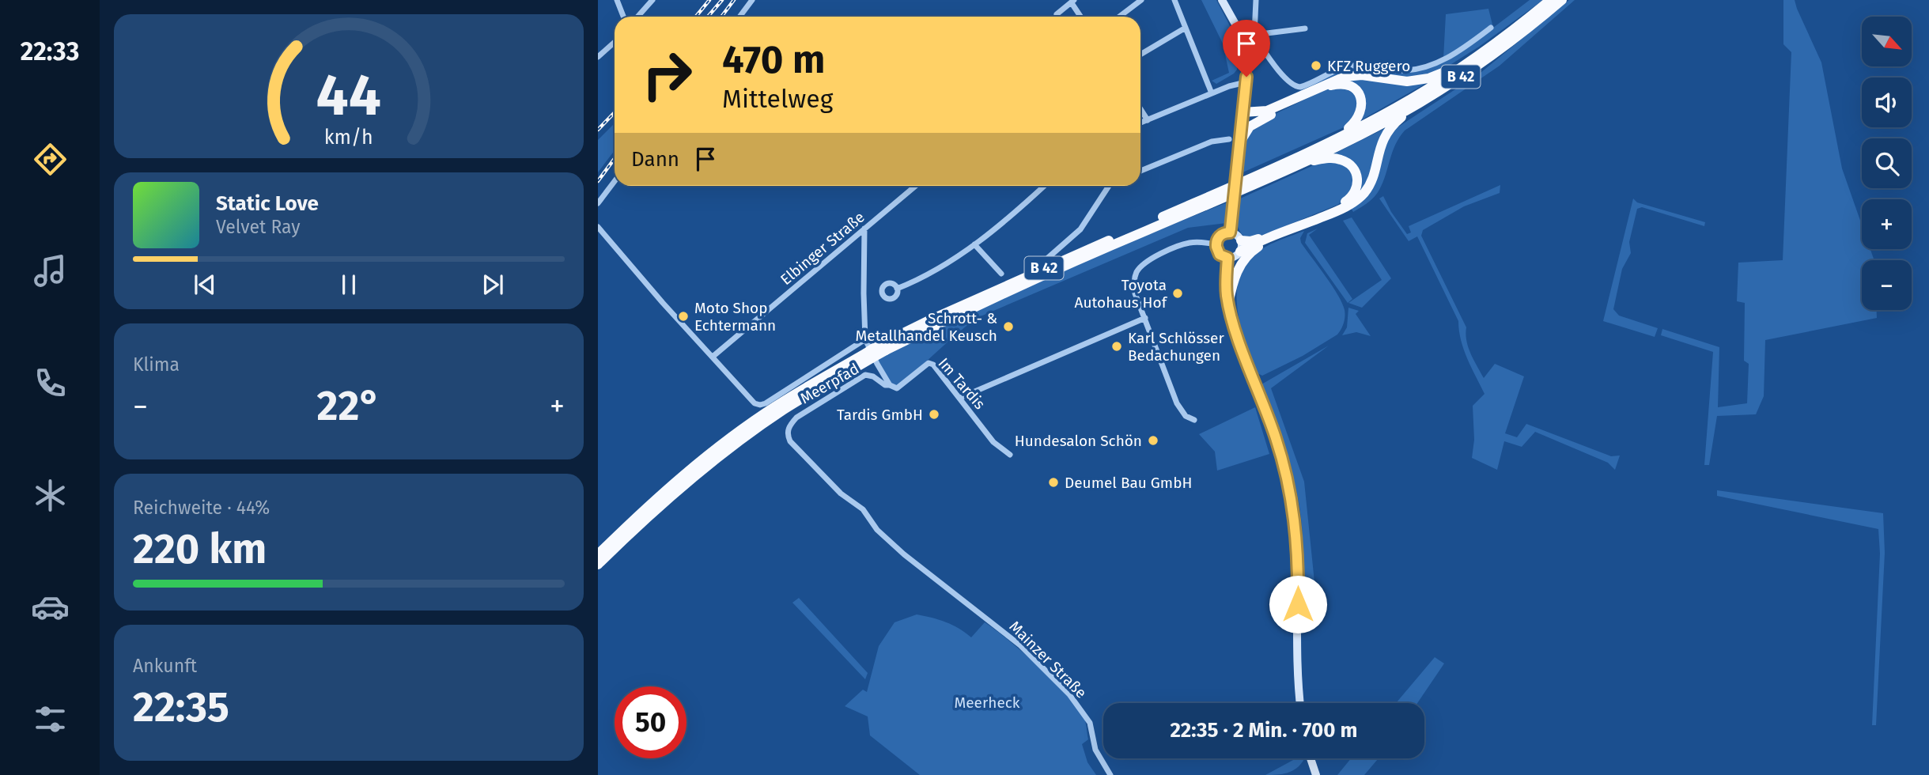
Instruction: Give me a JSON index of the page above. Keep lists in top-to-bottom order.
{
  "streets": {
    "highway": ["B 42"],
    "street": [
      "Elbinger Straße",
      "Meerpfad",
      "Im Tardis",
      "Mainzer Straße"
    ]
  },
  "crossings": [
    ["Elbinger Straße", "Meerpfad"],
    ["Meerpfad", "Im Tardis"],
    ["Meerpfad", "Mainzer Straße"]
  ],
  "parks": ["Meerheck"],
  "places": [
    "KFZ Ruggero",
    "Toyota Autohaus Hof",
    "Moto Shop Echtermann",
    "Schrott- & Metallhandel Keusch",
    "Karl Schlösser Bedachungen",
    "Tardis GmbH",
    "Hundesalon Schön",
    "Deumel Bau GmbH"
  ],
  "north": "bottom right",
  "page": {
    "tabs": "22:33",
    "map_buttons": ["+", "−"],
    "turn": ["470 m", "Mittelweg"],
    "then": "Dann",
    "song": ["Static Love", "Velvet Ray"],
    "tile": [
      "Klima",
      ["Reichweite · 44%", "220 km"],
      ["Ankunft", "22:35"]
    ],
    "heat": ["−", "22°", "+"],
    "limit": "50",
    "trip": "22:35 · 2 Min. · 700 m",
    "gauge": ["44", "km/h"]
  }
}
